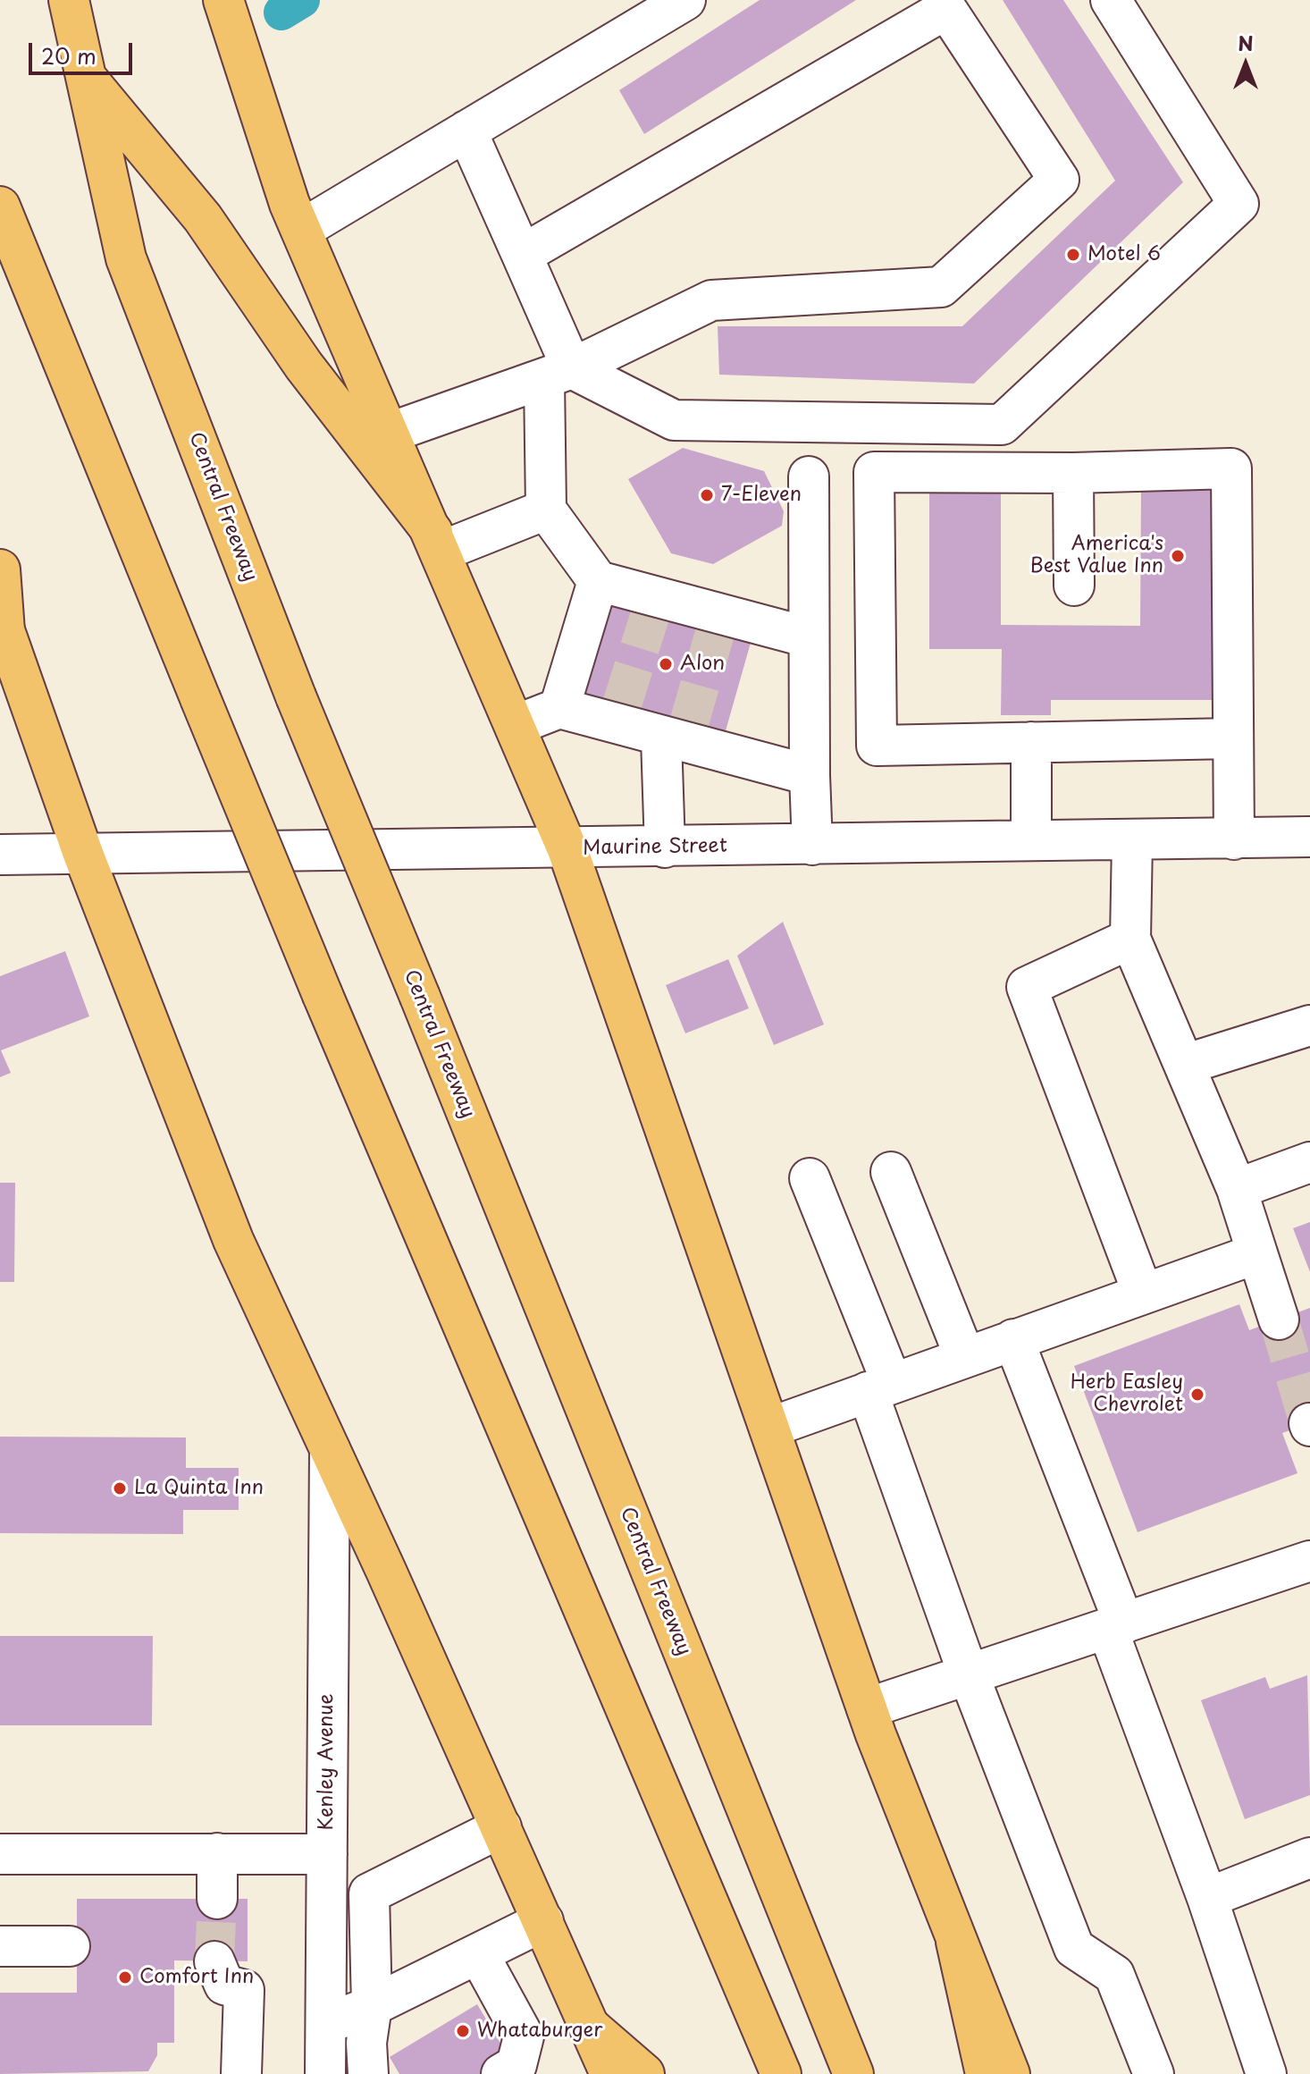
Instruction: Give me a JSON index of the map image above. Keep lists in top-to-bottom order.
{
  "streets": {
    "main road": ["Central Freeway"],
    "street": ["Maurine Street", "Kenley Avenue"]
  },
  "places": [
    "Motel 6",
    "7-Eleven",
    "America's Best Value Inn",
    "Alon",
    "Herb Easley Chevrolet",
    "La Quinta Inn",
    "Comfort Inn",
    "Whataburger"
  ],
  "scale_bar": "20 m",
  "north": "top"
}
